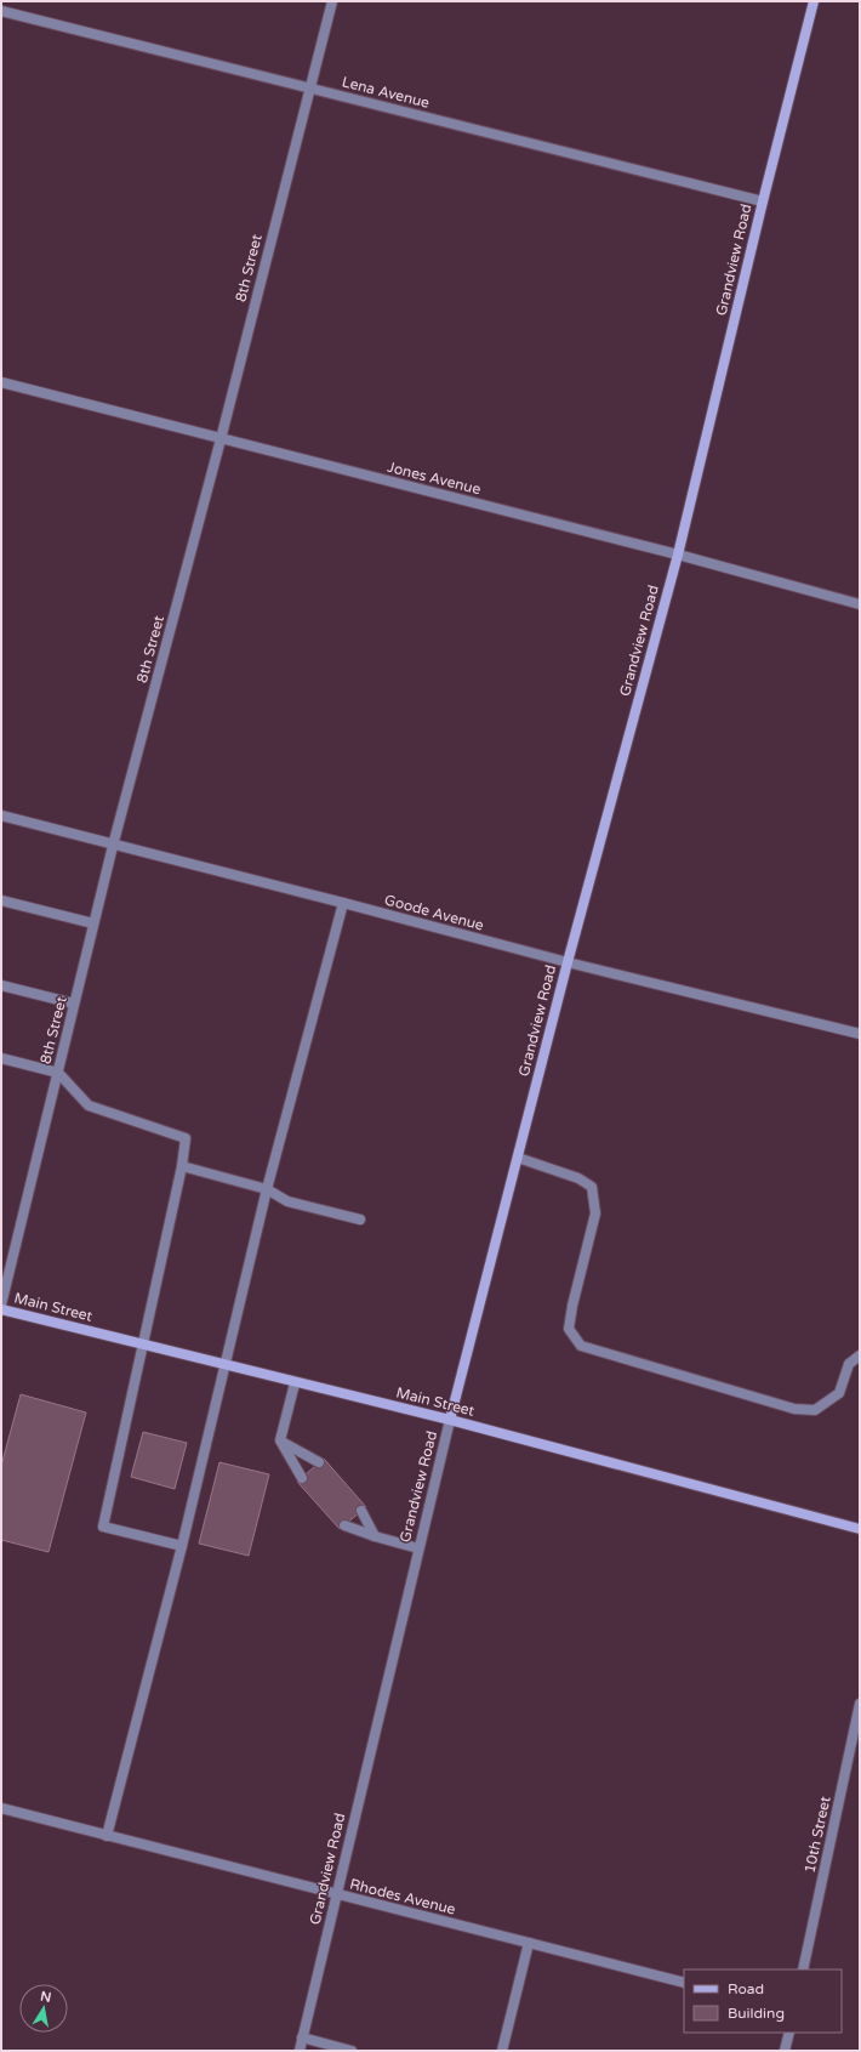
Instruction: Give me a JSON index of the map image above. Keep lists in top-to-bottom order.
{
  "streets": {
    "street": [
      "Lena Avenue",
      "Grandview Road",
      "8th Street",
      "Jones Avenue",
      "Goode Avenue",
      "Main Street",
      "10th Street",
      "Rhodes Avenue"
    ]
  },
  "crossings": [
    ["Lena Avenue", "Grandview Road"],
    ["Lena Avenue", "8th Street"],
    ["Grandview Road", "Jones Avenue"],
    ["Grandview Road", "Goode Avenue"],
    ["Grandview Road", "Main Street"],
    ["Grandview Road", "Rhodes Avenue"],
    ["8th Street", "Jones Avenue"],
    ["8th Street", "Goode Avenue"]
  ],
  "legend": ["Road", "Building"],
  "north": "top"
}
